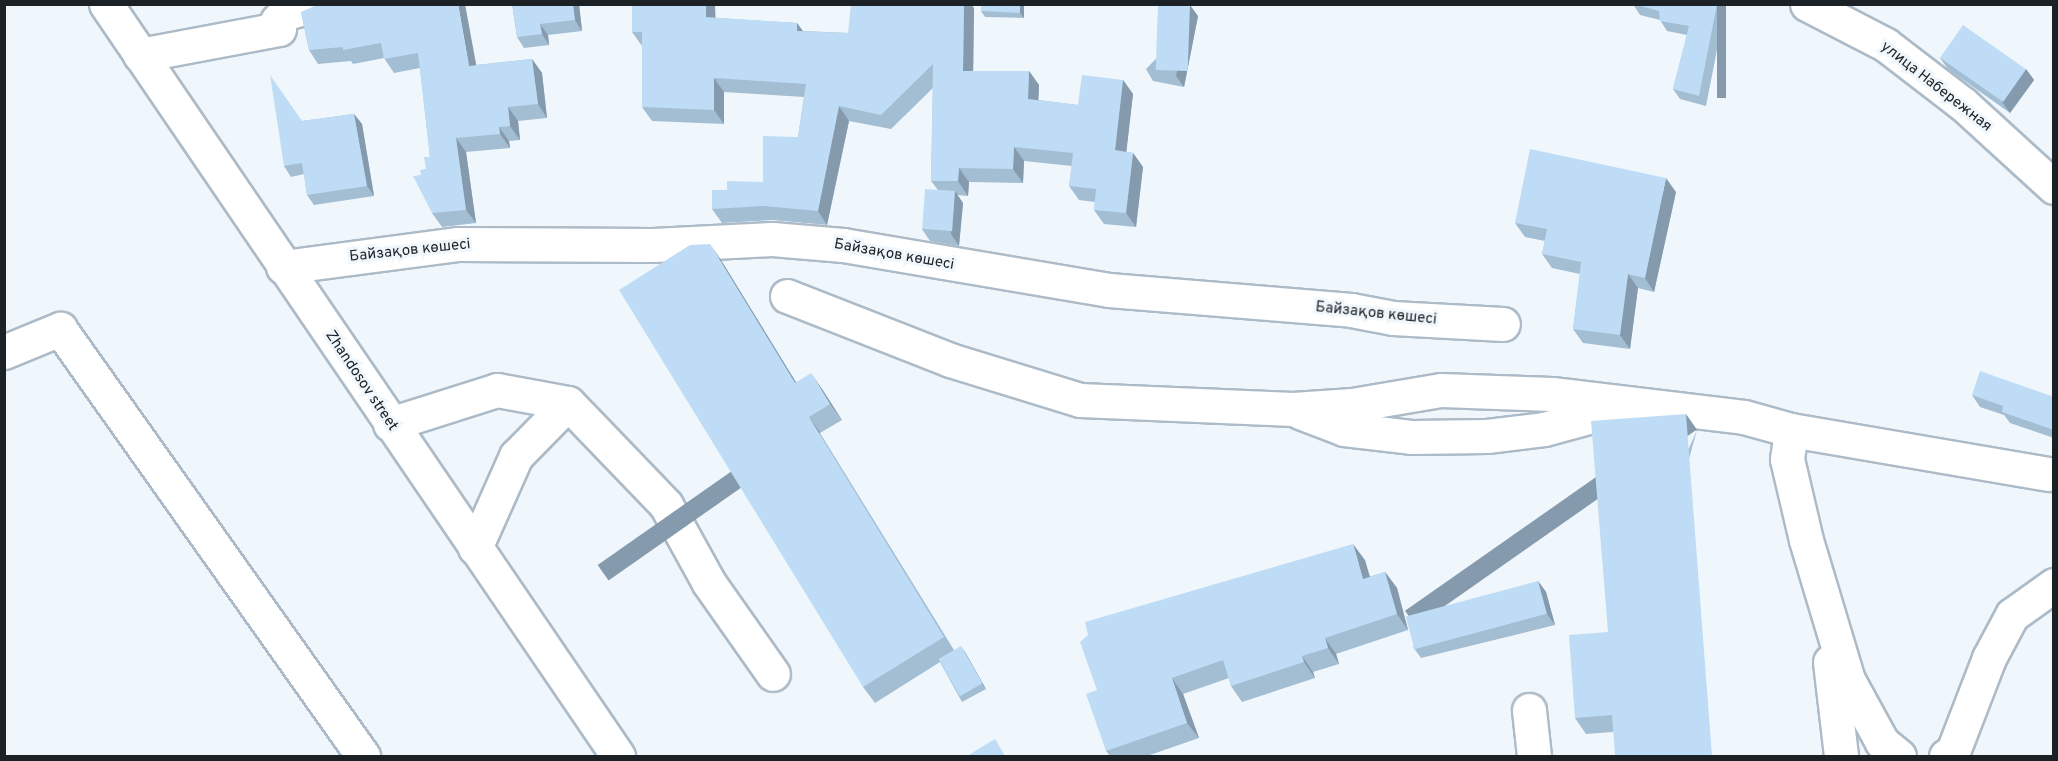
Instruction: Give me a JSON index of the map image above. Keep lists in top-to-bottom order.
{
  "streets": {
    "street": ["улица Набережная", "Байзақов көшесі", "Zhandosov street"]
  },
  "crossings": [
    ["Байзақов көшесі", "Zhandosov street"]
  ]
}
